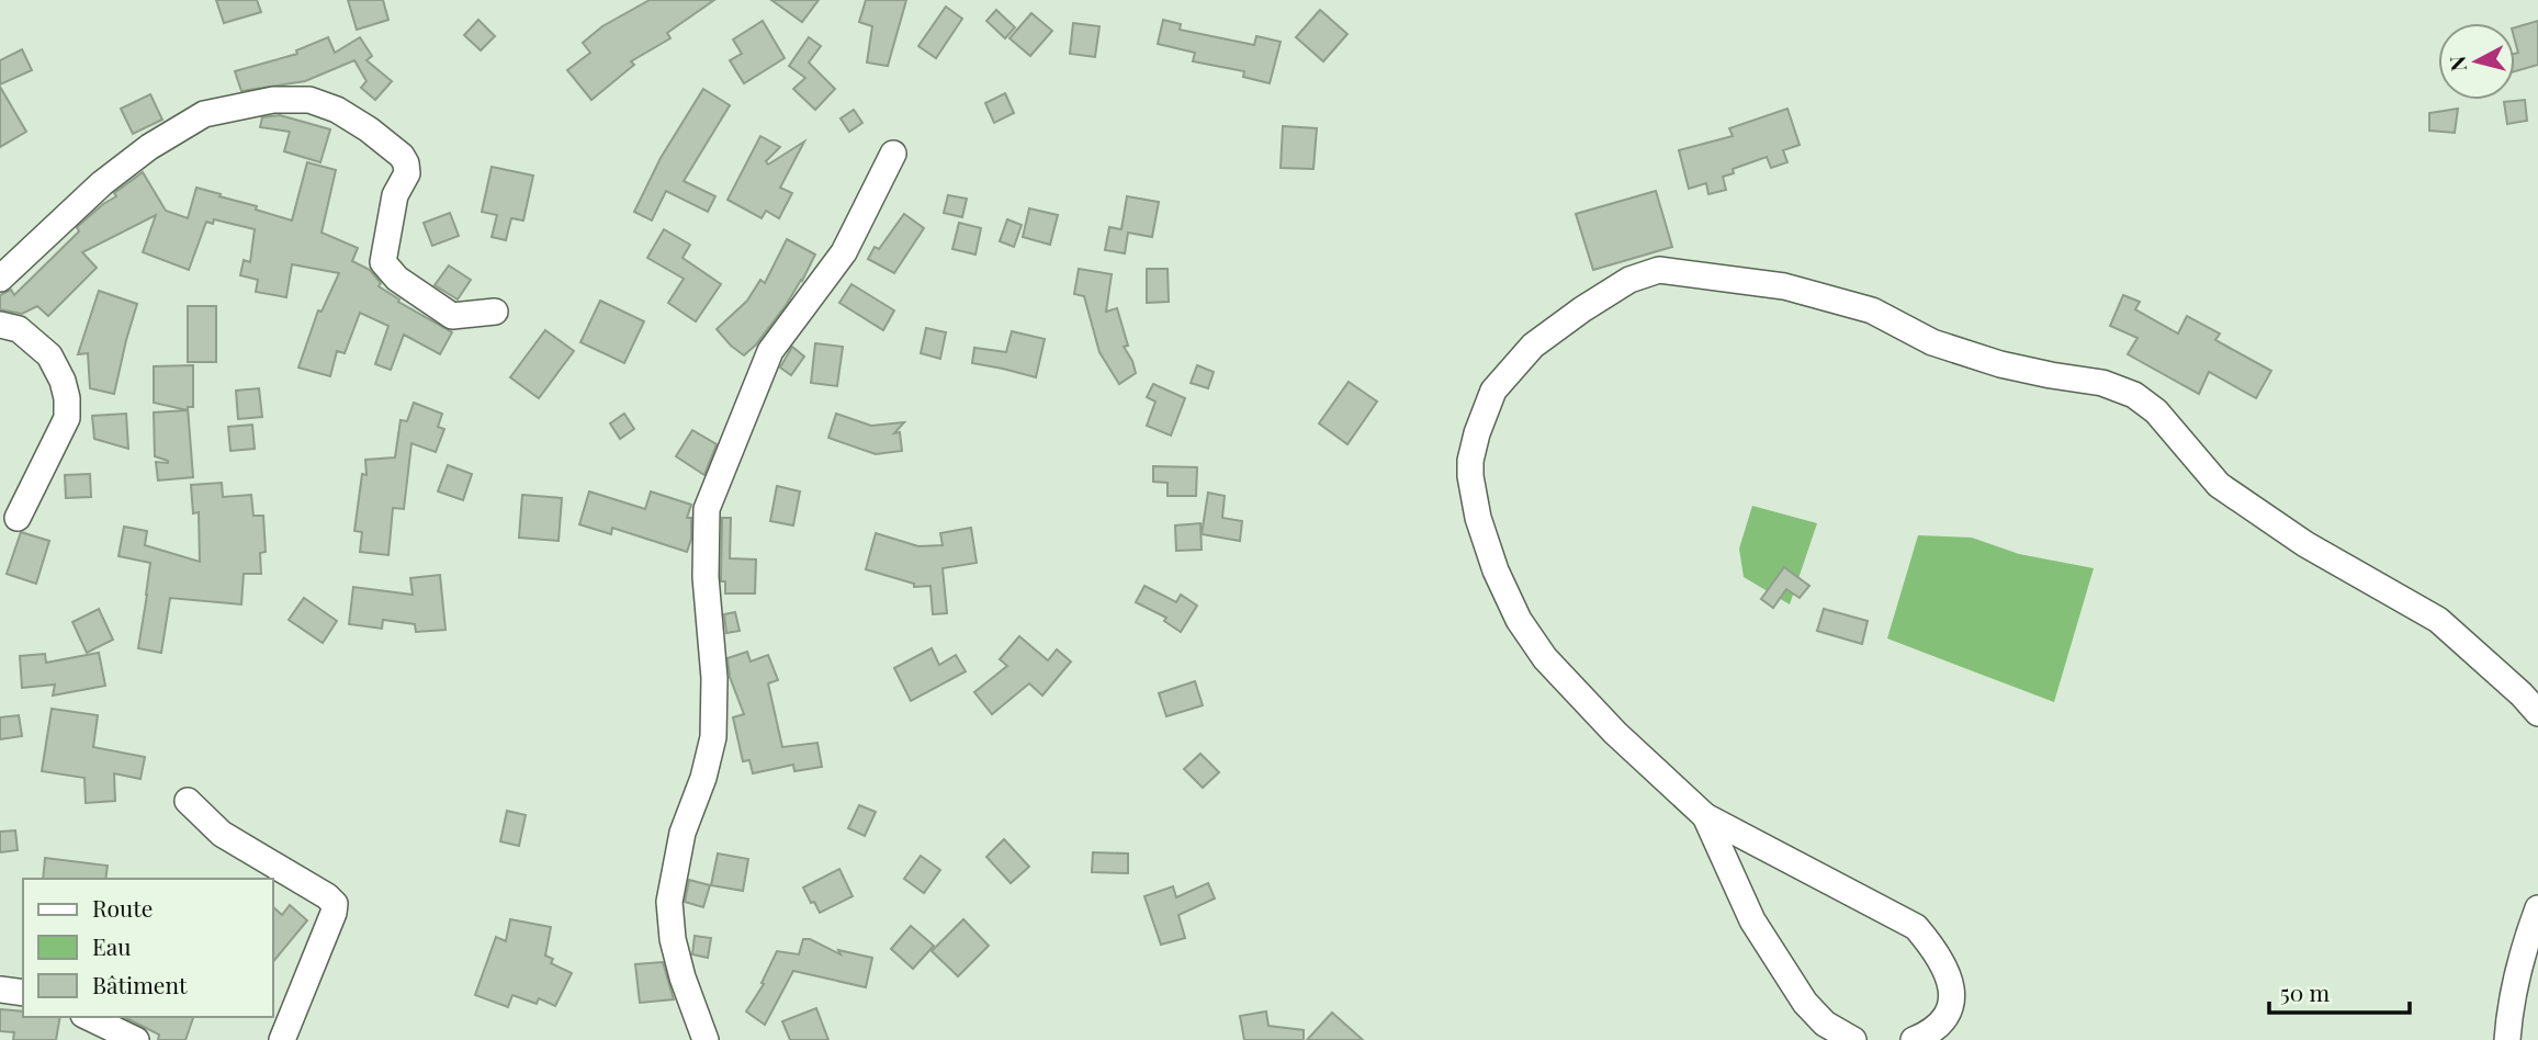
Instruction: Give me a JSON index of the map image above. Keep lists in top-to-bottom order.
{
  "legend": ["Route", "Eau", "Bâtiment"],
  "scale_bar": "50 m",
  "north": "left"
}
